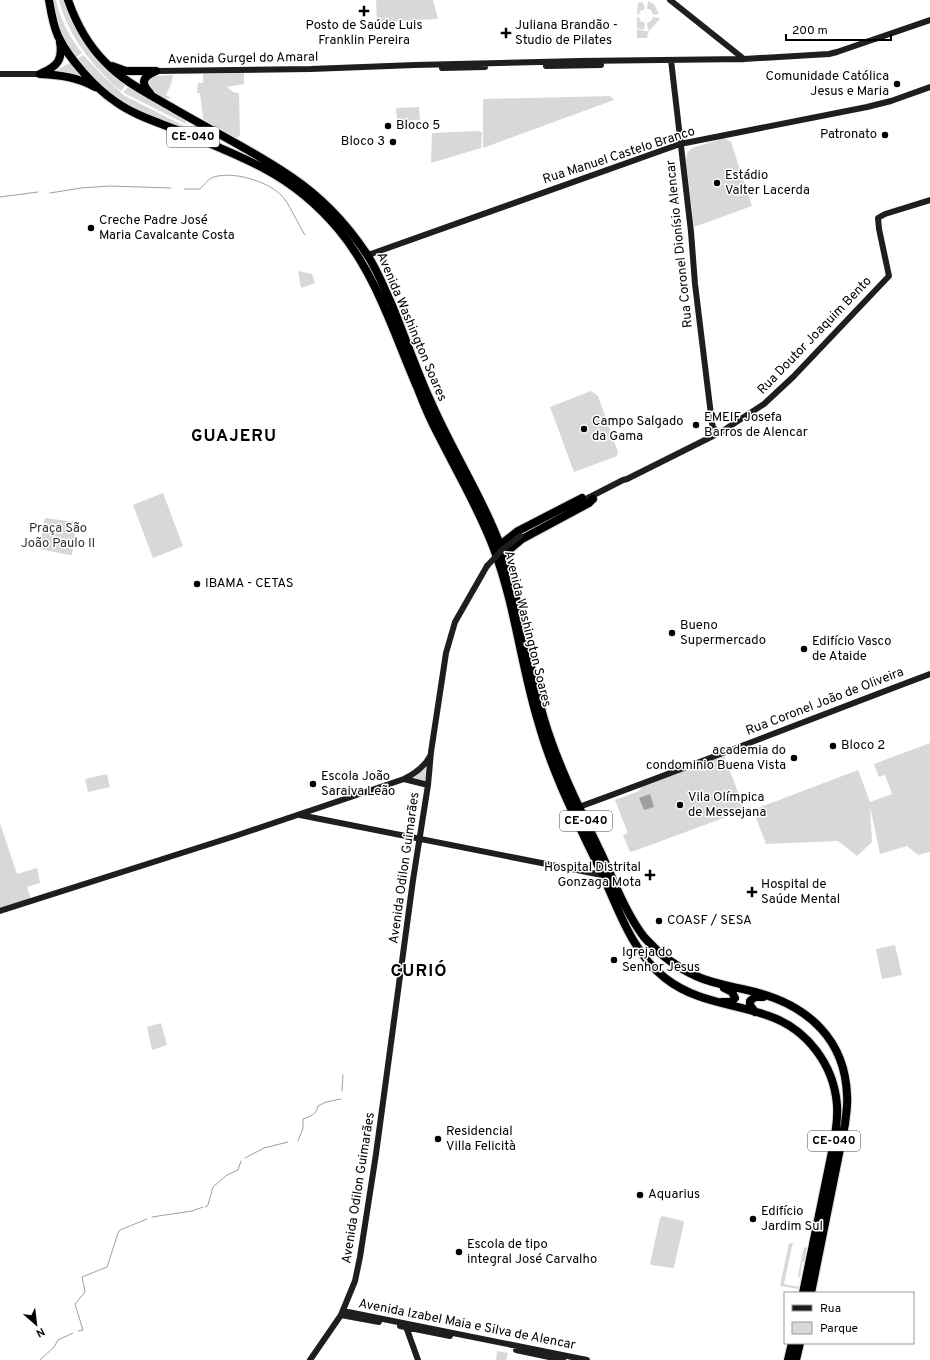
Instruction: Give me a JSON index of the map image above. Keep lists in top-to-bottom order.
{
  "streets": {
    "highway": ["CE-040", "Avenida Washington Soares"],
    "street": [
      "Avenida Gurgel do Amaral",
      "Rua Manuel Castelo Branco",
      "Rua Coronel Dionísio Alencar",
      "Rua Doutor Joaquim Bento",
      "Rua Coronel João de Oliveira",
      "Avenida Odilon Guimarães",
      "Avenida Izabel Maia e Silva de Alencar"
    ]
  },
  "crossings": [
    ["Avenida Gurgel do Amaral", "Rua Coronel Dionísio Alencar"],
    ["Rua Manuel Castelo Branco", "Rua Coronel Dionísio Alencar"],
    ["Rua Manuel Castelo Branco", "Avenida Washington Soares"],
    ["Avenida Washington Soares", "Rua Coronel João de Oliveira"],
    ["Rua Doutor Joaquim Bento", "Avenida Odilon Guimarães"],
    ["Avenida Odilon Guimarães", "Avenida Izabel Maia e Silva de Alencar"]
  ],
  "districts": ["GUAJERU", "CURIÓ"],
  "parks": ["Praça São João Paulo II"],
  "places": {
    "health": [
      "Posto de Saúde Luis Franklin Pereira",
      "Juliana Brandão - Studio de Pilates",
      "Hospital Distrital Gonzaga Mota",
      "Hospital de Saúde Mental"
    ],
    "other": [
      "Comunidade Católica Jesus e Maria",
      "Bloco 5",
      "Patronato",
      "Bloco 3",
      "Estádio Valter Lacerda",
      "Creche Padre José Maria Cavalcante Costa",
      "EMEIF Josefa Barros de Alencar",
      "Campo Salgado da Gama",
      "IBAMA - CETAS",
      "Bueno Supermercado",
      "Edifício Vasco de Ataide",
      "Bloco 2",
      "academia do condominio Buena Vista",
      "Escola João Saraiva Leão",
      "Vila Olímpica de Messejana",
      "COASF / SESA",
      "Igreja do Senhor Jesus",
      "Residencial Villa Felicità",
      "Aquarius",
      "Edifício Jardim Sul",
      "Escola de tipo integral José Carvalho"
    ]
  },
  "legend": ["Rua", "Parque"],
  "scale_bar": "200 m",
  "north": "bottom right"
}
